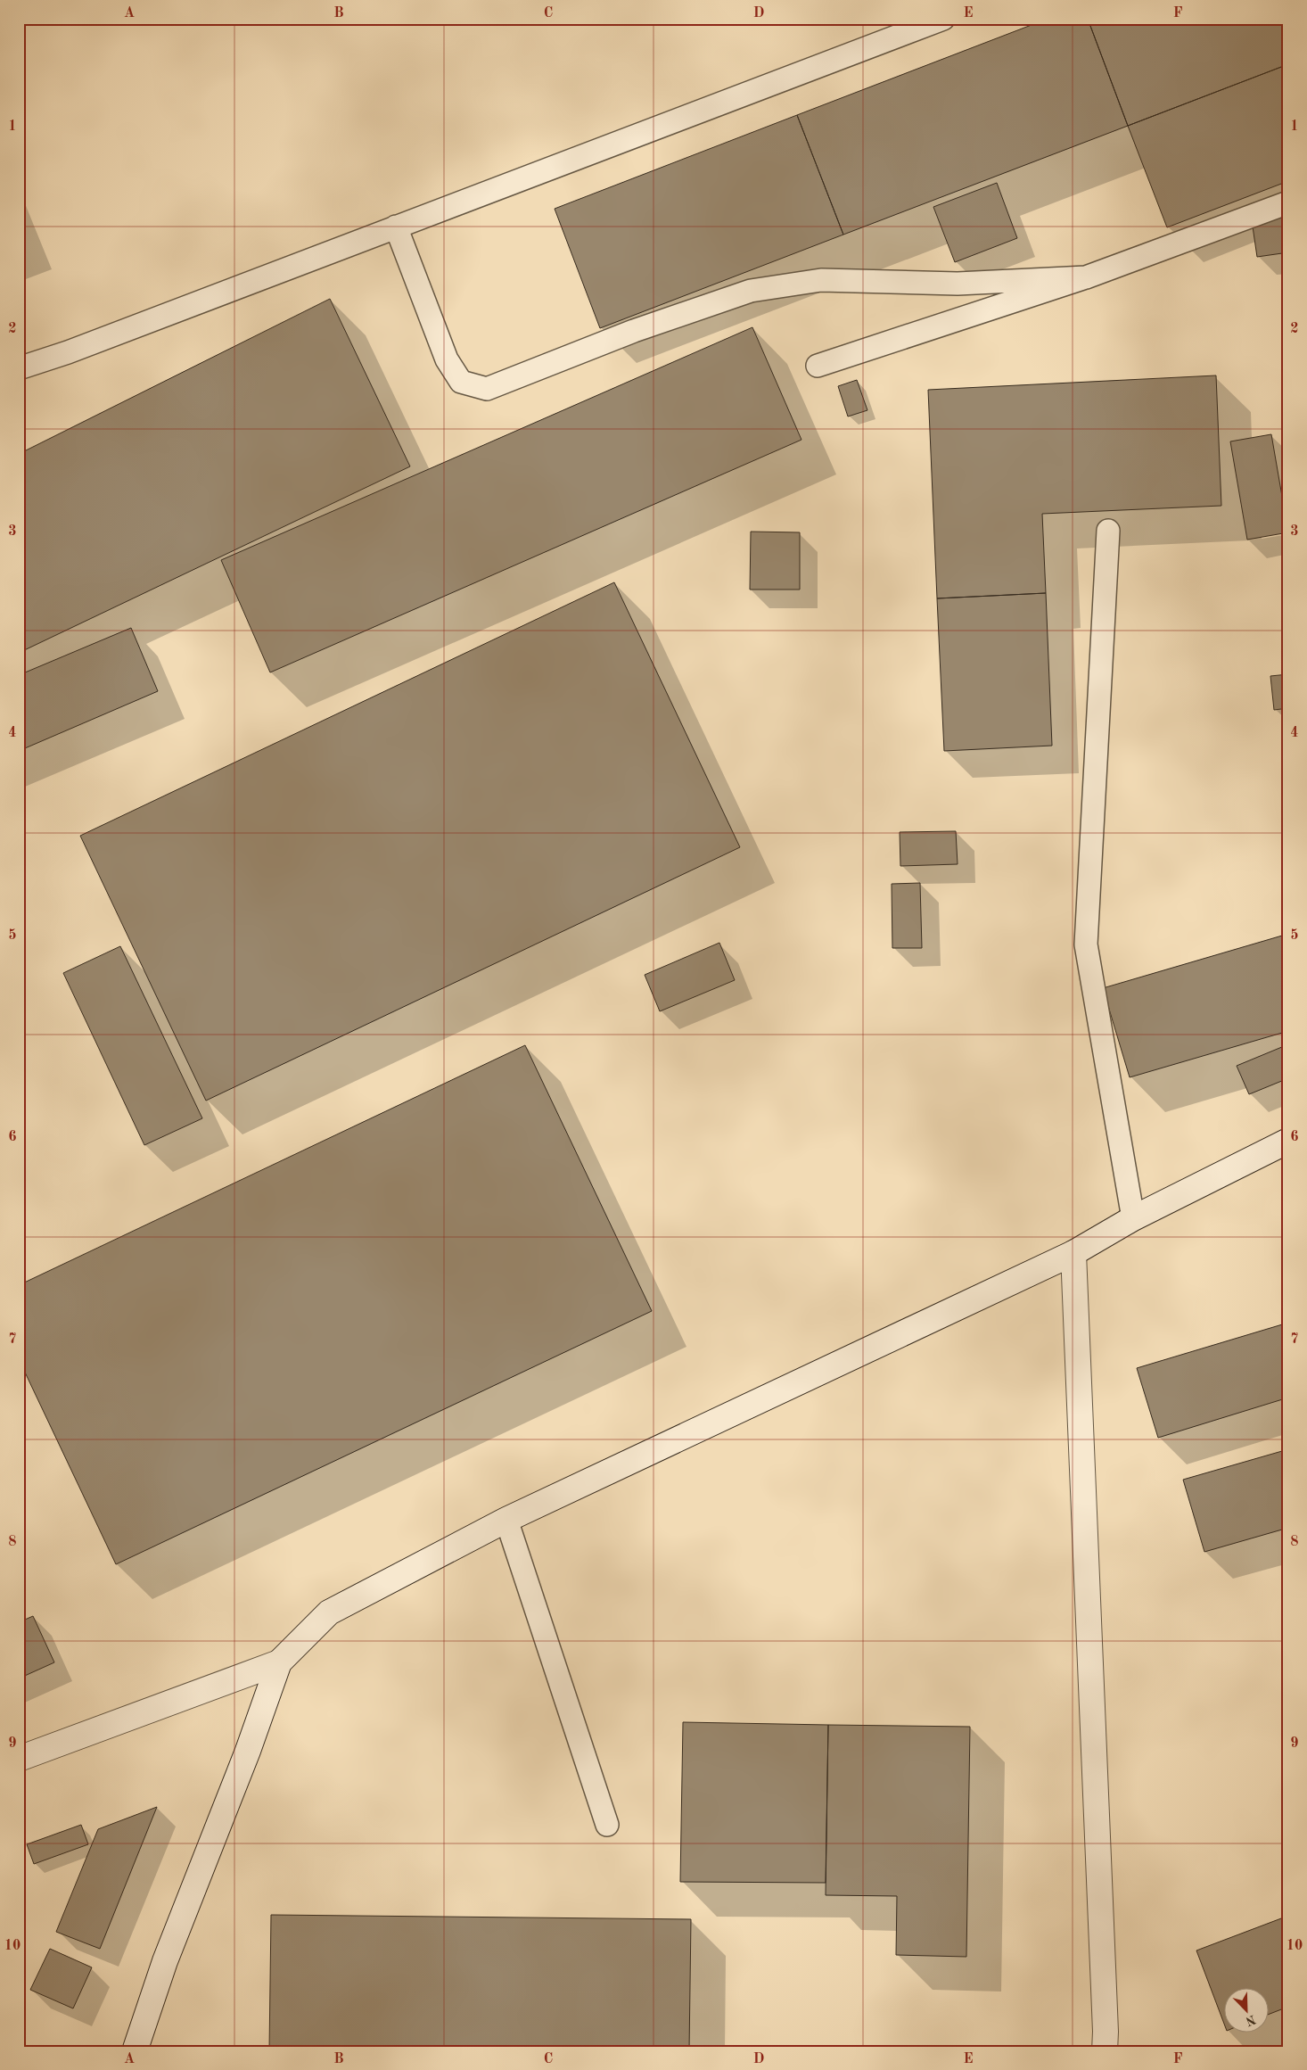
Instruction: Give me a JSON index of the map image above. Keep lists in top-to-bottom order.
{
  "north": "bottom right",
  "grid": {
    "columns": [
      "A",
      "B",
      "C",
      "D",
      "E",
      "F"
    ],
    "rows": [
      "1",
      "2",
      "3",
      "4",
      "5",
      "6",
      "7",
      "8",
      "9",
      "10"
    ]
  }
}
